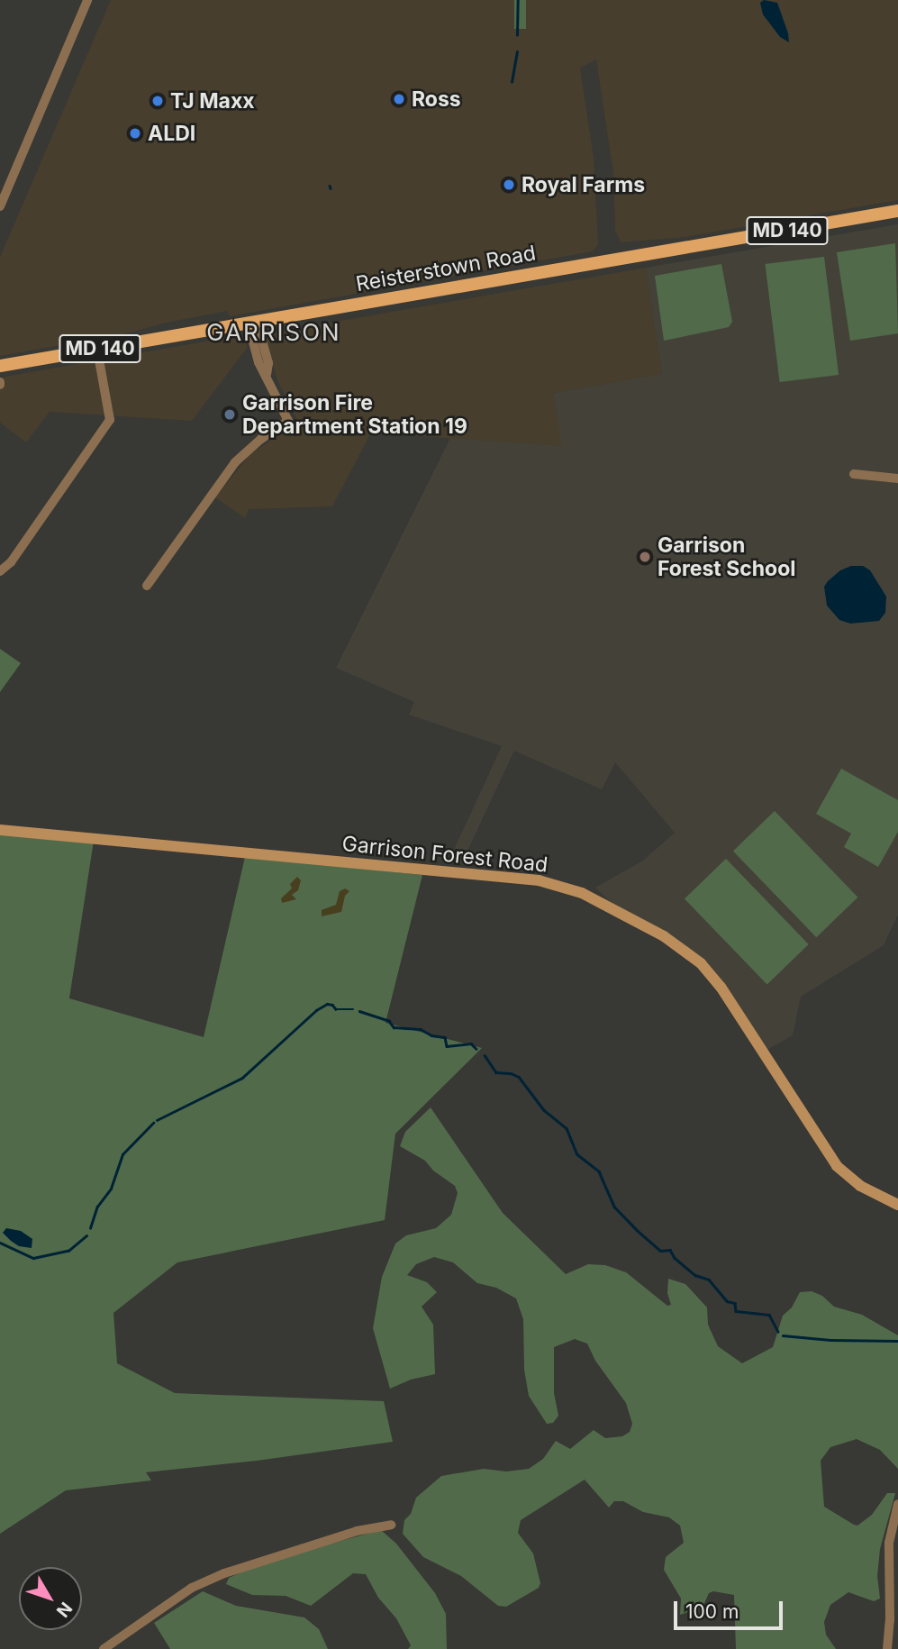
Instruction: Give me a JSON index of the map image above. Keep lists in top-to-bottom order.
{
  "streets": {
    "main road": ["MD 140", "Reisterstown Road", "Garrison Forest Road"]
  },
  "districts": ["GARRISON"],
  "places": [
    "Ross",
    "TJ Maxx",
    "ALDI",
    "Royal Farms",
    "Garrison Fire Department Station 19",
    "Garrison Forest School"
  ],
  "scale_bar": "100 m",
  "north": "bottom right"
}
